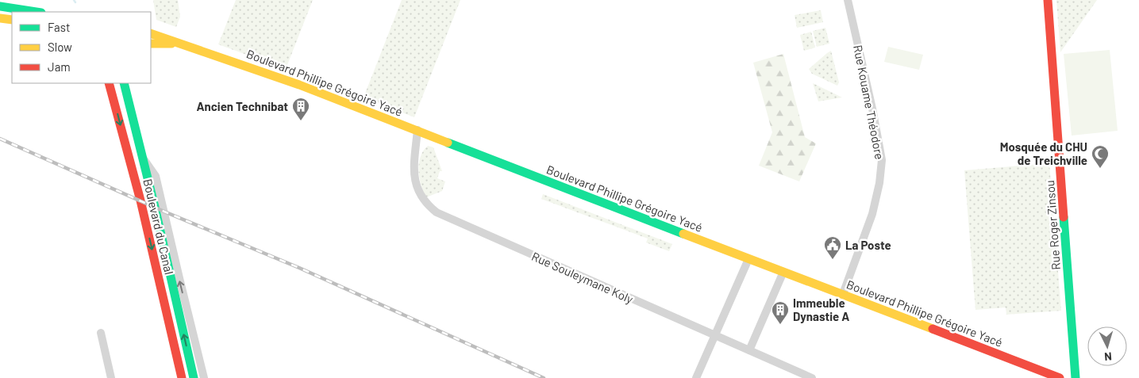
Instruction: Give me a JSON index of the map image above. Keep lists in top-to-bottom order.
{
  "streets": {
    "main road": ["Boulevard Phillipe Grégoire Yacé", "Rue Roger Zinsou", "Boulevard du Canal"],
    "street": ["Rue Kouame Théodore", "Rue Souleymane Koly"]
  },
  "crossings": [
    ["Boulevard Phillipe Grégoire Yacé", "Rue Kouame Théodore"],
    ["Boulevard Phillipe Grégoire Yacé", "Rue Souleymane Koly"]
  ],
  "places": {
    "building": ["Ancien Technibat", "Immeuble Dynastie A"],
    "mosque": ["Mosquée du CHU de Treichville"],
    "public building": ["La Poste"]
  },
  "legend": ["Fast", "Slow", "Jam"],
  "north": "bottom"
}
